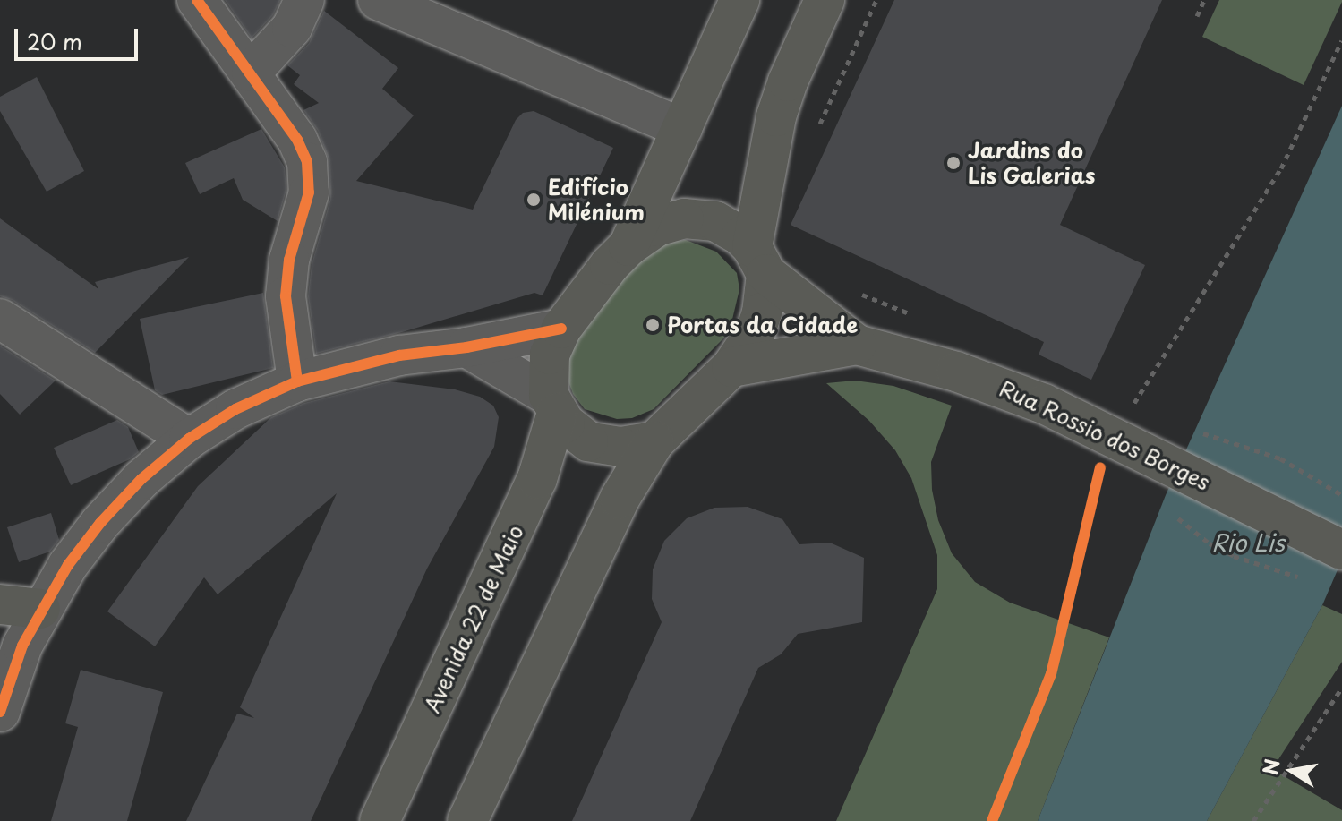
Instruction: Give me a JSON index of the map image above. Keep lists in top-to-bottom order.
{
  "streets": {
    "main road": ["Rua Rossio dos Borges", "Avenida 22 de Maio"]
  },
  "crossings": [
    ["Rua Rossio dos Borges", "Avenida 22 de Maio"]
  ],
  "water": ["Rio Lis"],
  "places": ["Jardins do Lis Galerias", "Edifício Milénium", "Portas da Cidade"],
  "scale_bar": "20 m",
  "north": "left"
}
